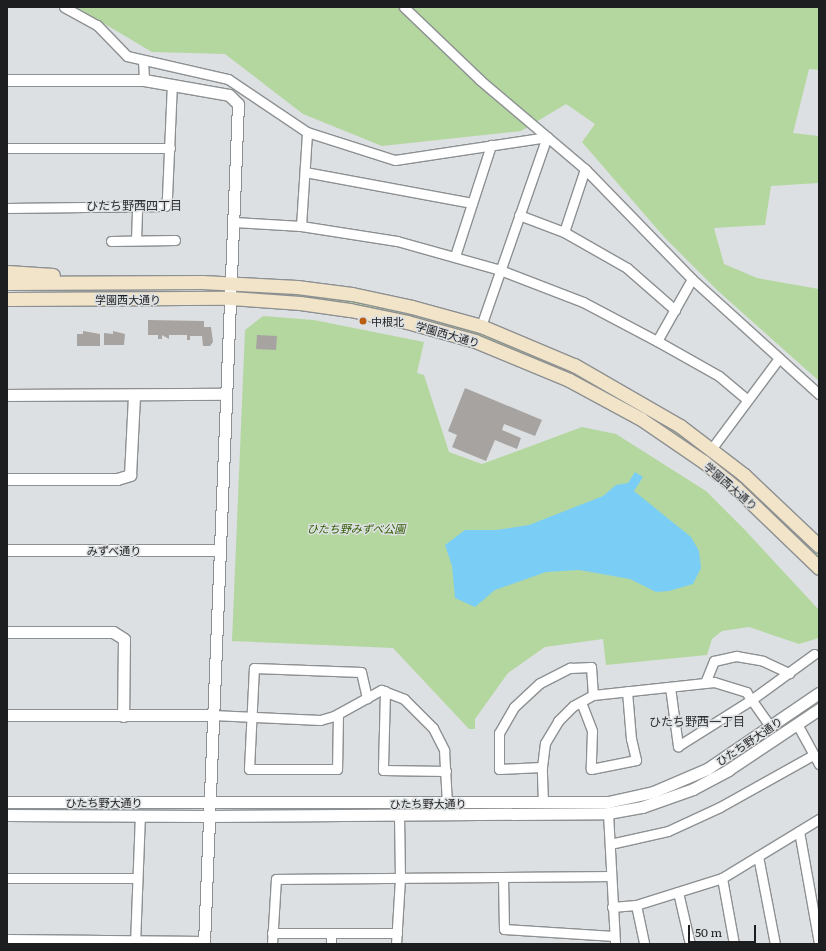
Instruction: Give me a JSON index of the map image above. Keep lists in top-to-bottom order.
{
  "streets": {
    "main road": ["学園西大通り"],
    "street": ["みずべ通り", "ひたち野大通り"]
  },
  "districts": ["ひたち野西四丁目", "ひたち野西一丁目"],
  "parks": ["ひたち野みずべ公園"],
  "places": ["中根北"],
  "scale_bar": "50 m"
}
